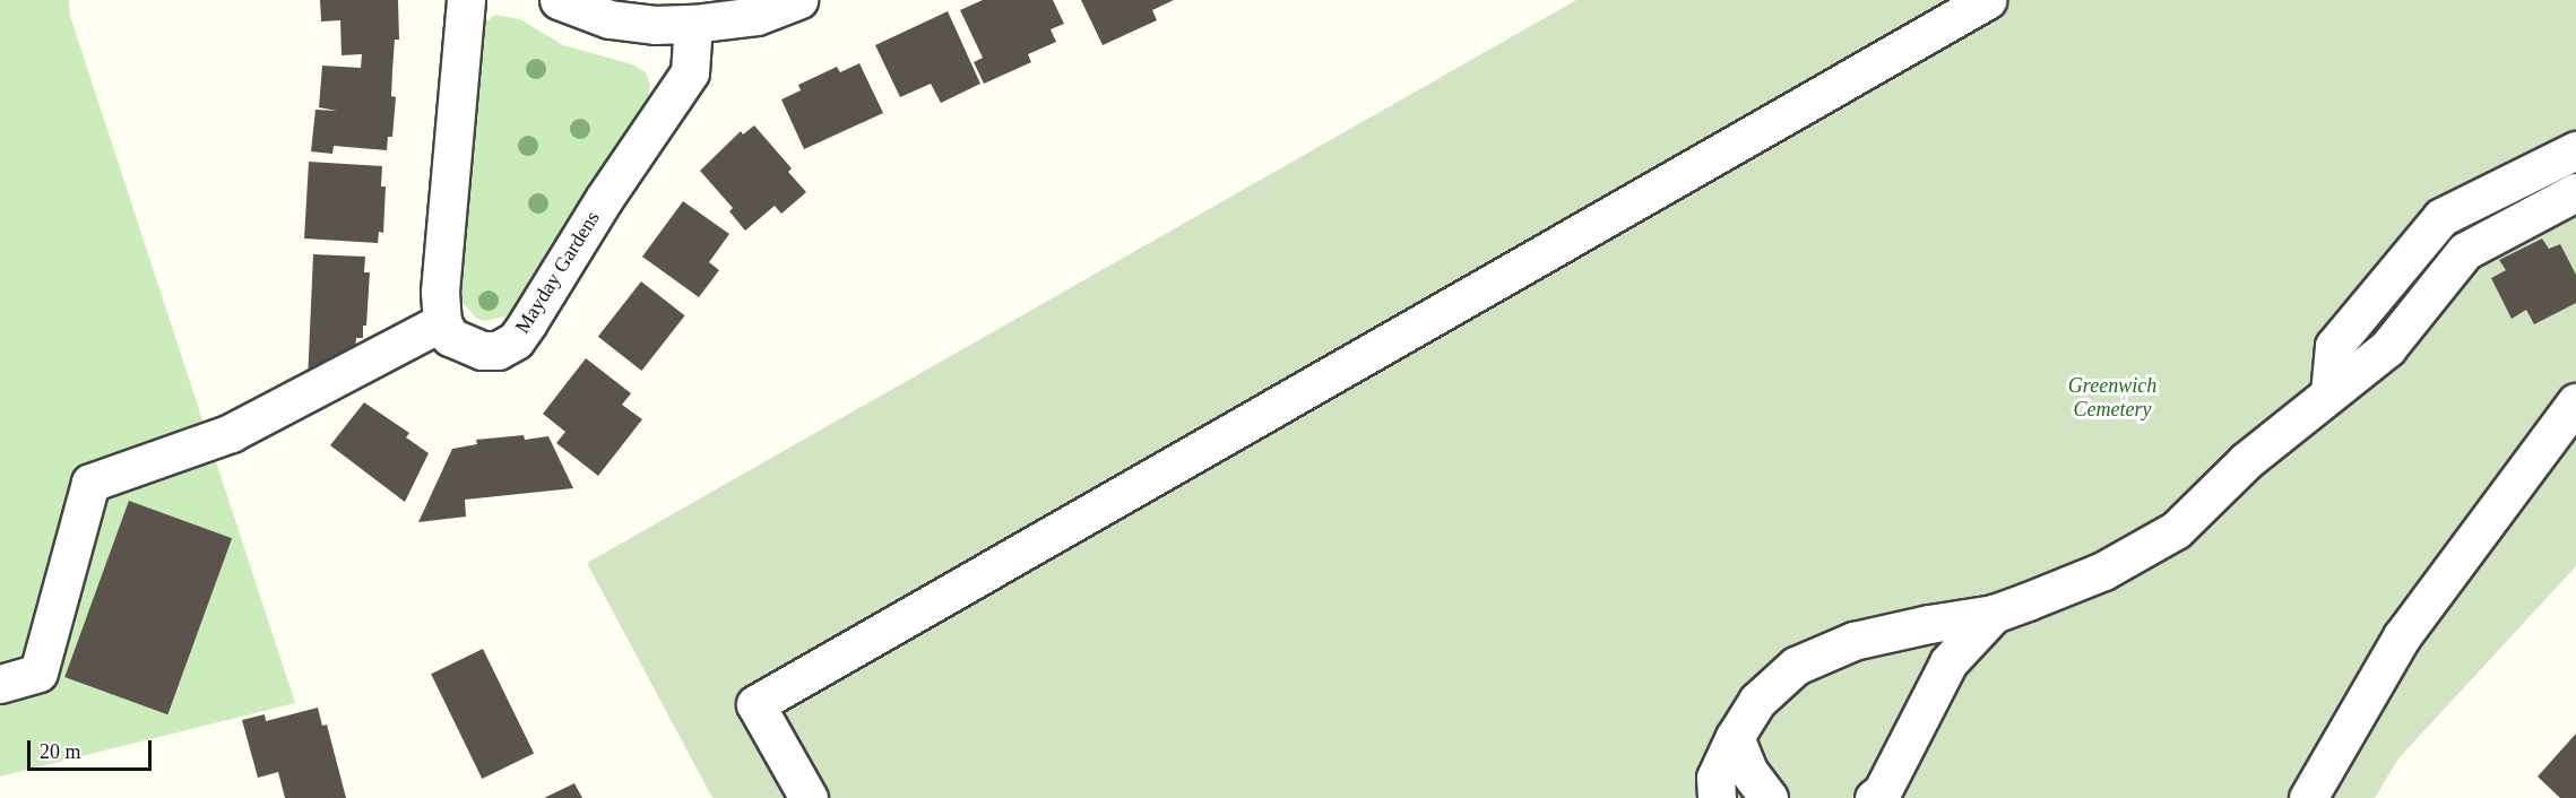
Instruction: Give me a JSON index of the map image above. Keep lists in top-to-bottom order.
{
  "streets": {
    "street": ["Mayday Gardens"]
  },
  "parks": ["Greenwich Cemetery"],
  "scale_bar": "20 m"
}
